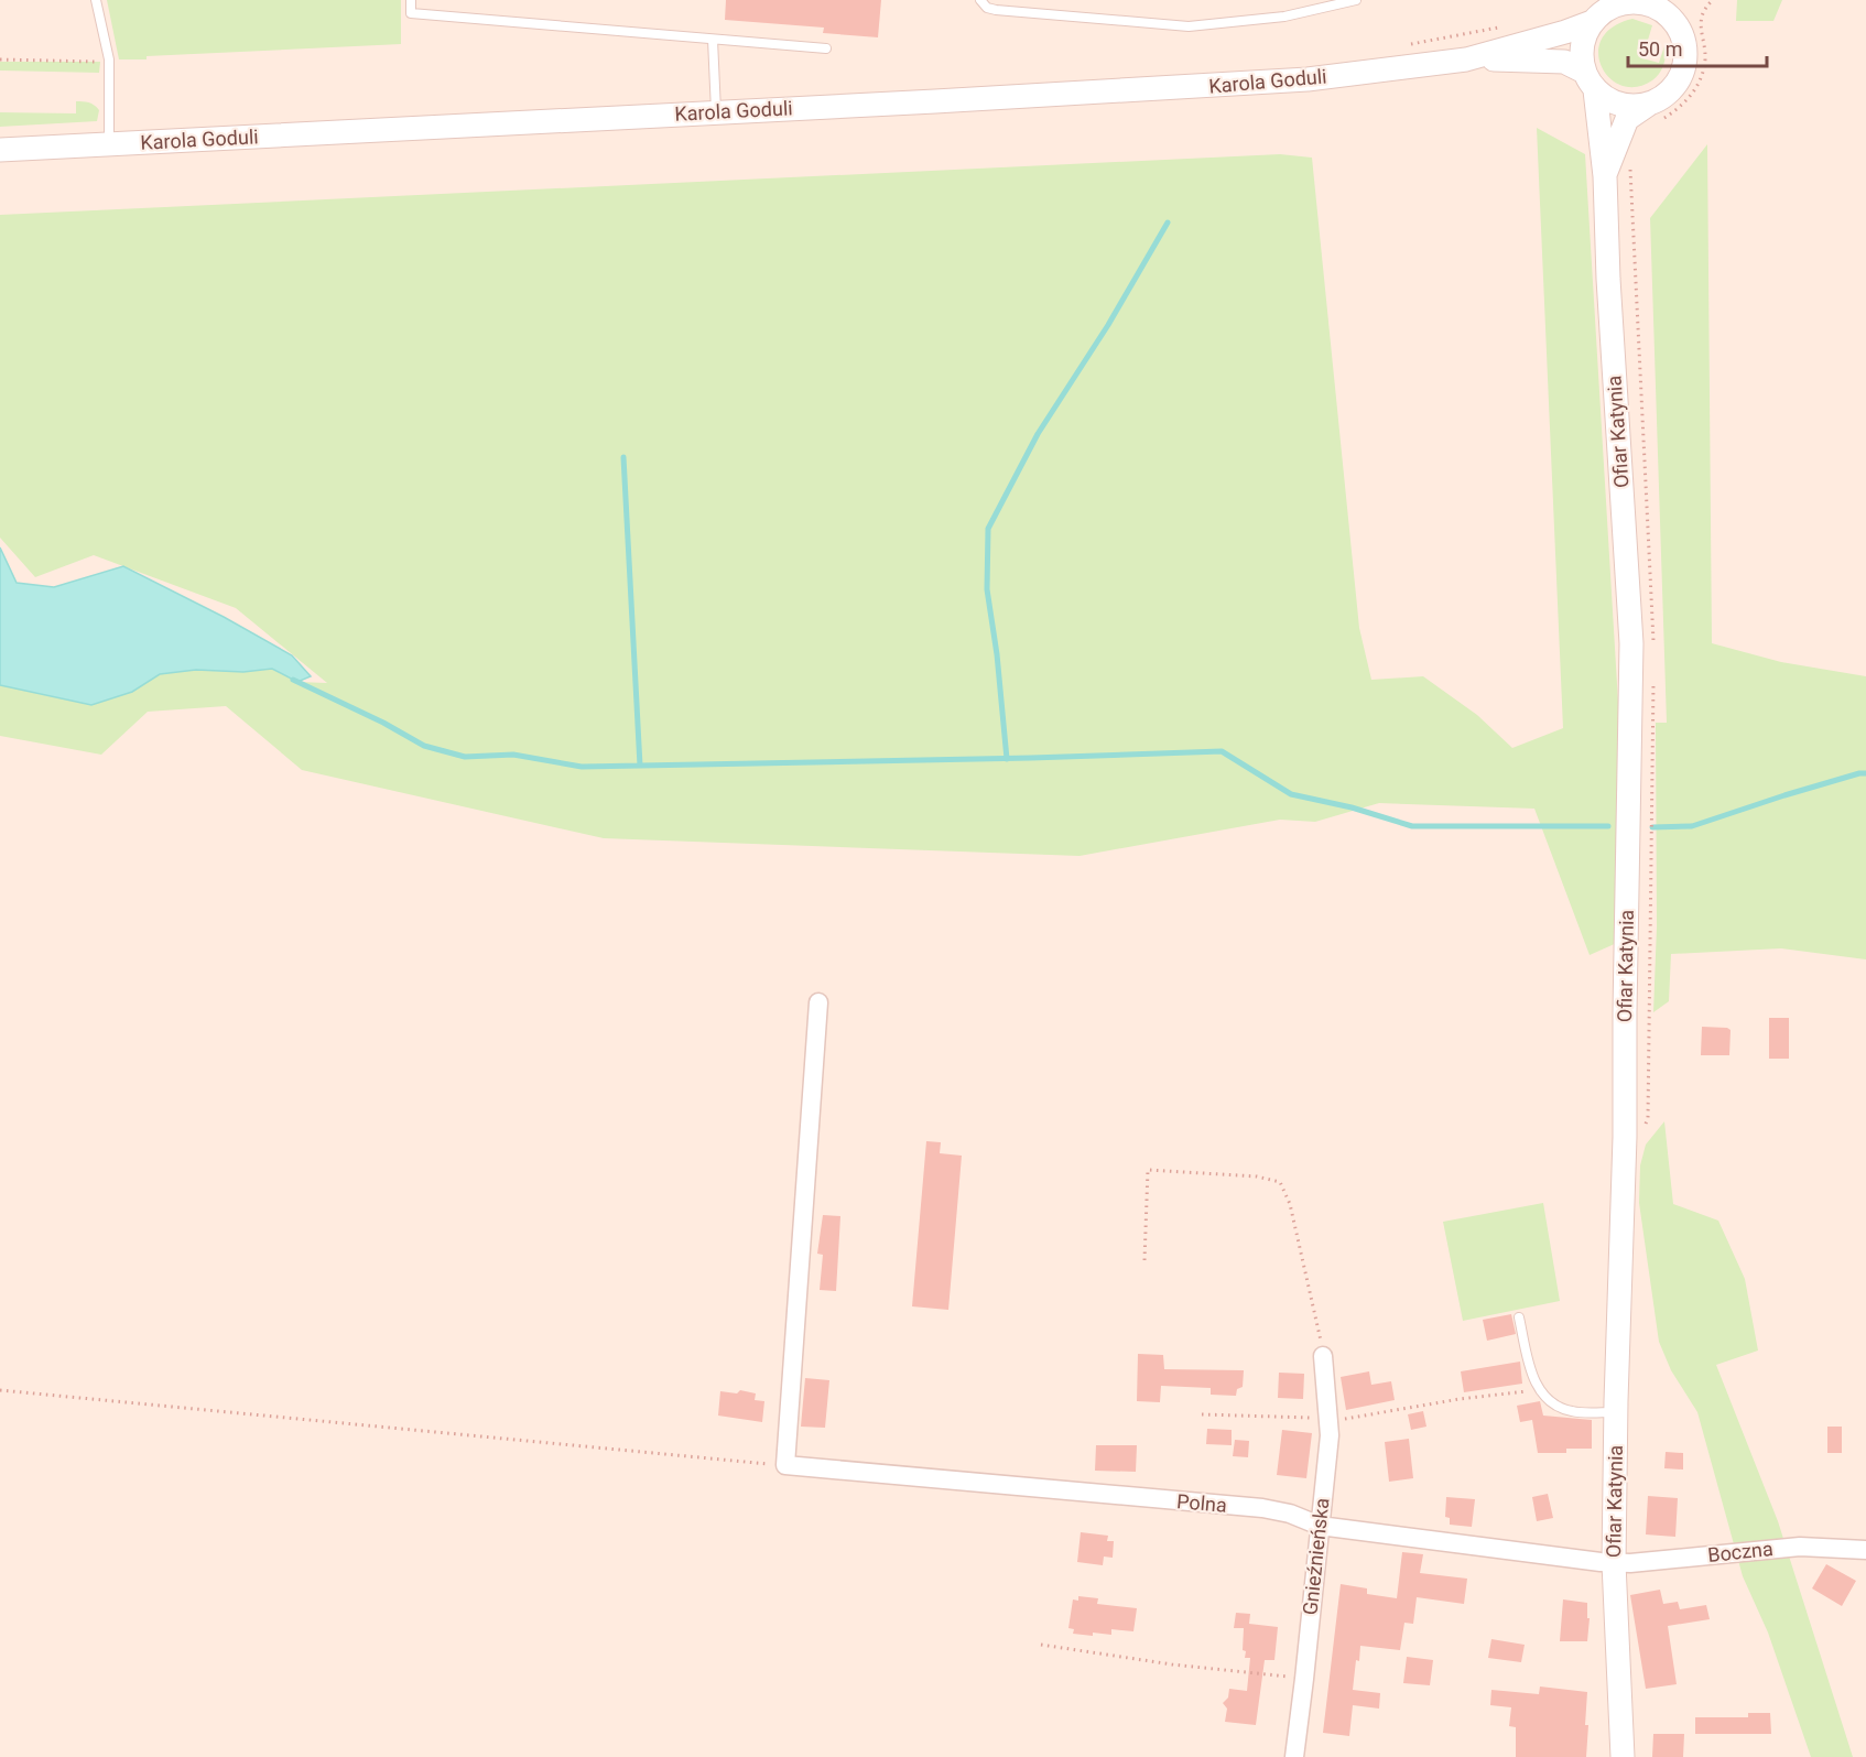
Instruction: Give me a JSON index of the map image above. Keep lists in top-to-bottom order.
{
  "streets": {
    "street": [
      "Karola Goduli",
      "Ofiar Katynia",
      "Polna",
      "Boczna",
      "Gnieźnieńska"
    ]
  },
  "crossings": [
    ["Karola Goduli", "Ofiar Katynia"],
    ["Ofiar Katynia", "Polna"],
    ["Ofiar Katynia", "Boczna"],
    ["Polna", "Boczna"],
    ["Polna", "Gnieźnieńska"]
  ],
  "scale_bar": "50 m"
}
